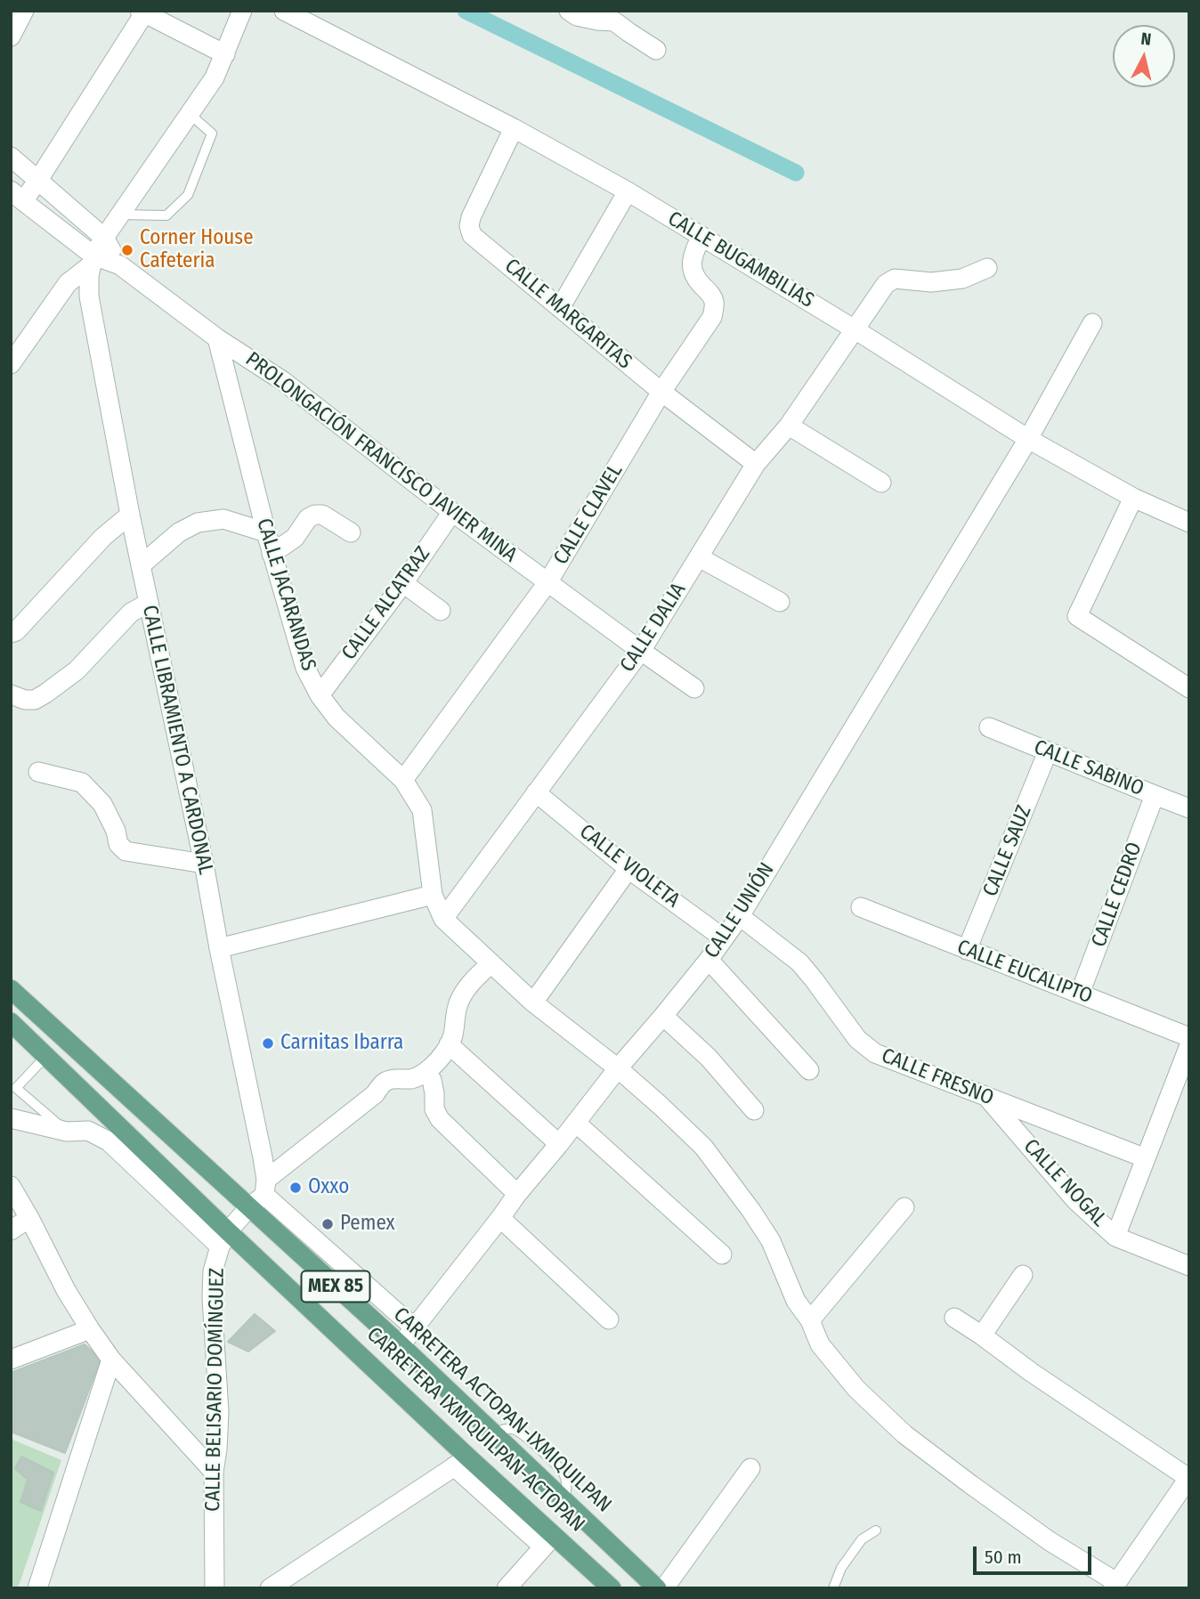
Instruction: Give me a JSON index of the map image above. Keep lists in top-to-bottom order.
{
  "streets": {
    "main road": ["MEX 85", "CARRETERA ACTOPAN-IXMIQUILPAN", "CARRETERA IXMIQUILPAN-ACTOPAN"],
    "street": [
      "CALLE BUGAMBILIAS",
      "CALLE MARGARITAS",
      "PROLONGACIÓN FRANCISCO JAVIER MINA",
      "CALLE CLAVEL",
      "CALLE JACARANDAS",
      "CALLE ALCATRAZ",
      "CALLE DALIA",
      "CALLE LIBRAMIENTO A CARDONAL",
      "CALLE SABINO",
      "CALLE SAUZ",
      "CALLE VIOLETA",
      "CALLE CEDRO",
      "CALLE UNIÓN",
      "CALLE EUCALIPTO",
      "CALLE FRESNO",
      "CALLE NOGAL",
      "CALLE BELISARIO DOMÍNGUEZ"
    ]
  },
  "crossings": [
    ["CALLE BUGAMBILIAS", "CALLE MARGARITAS"],
    ["CALLE BUGAMBILIAS", "CALLE CLAVEL"],
    ["CALLE BUGAMBILIAS", "CALLE DALIA"],
    ["CALLE BUGAMBILIAS", "CALLE UNIÓN"],
    ["CALLE MARGARITAS", "CALLE CLAVEL"],
    ["CALLE MARGARITAS", "CALLE DALIA"],
    ["PROLONGACIÓN FRANCISCO JAVIER MINA", "CALLE CLAVEL"],
    ["PROLONGACIÓN FRANCISCO JAVIER MINA", "CALLE JACARANDAS"],
    ["PROLONGACIÓN FRANCISCO JAVIER MINA", "CALLE ALCATRAZ"],
    ["PROLONGACIÓN FRANCISCO JAVIER MINA", "CALLE DALIA"],
    ["PROLONGACIÓN FRANCISCO JAVIER MINA", "CALLE LIBRAMIENTO A CARDONAL"],
    ["CALLE CLAVEL", "CALLE JACARANDAS"],
    ["CALLE JACARANDAS", "CALLE ALCATRAZ"],
    ["CALLE JACARANDAS", "CALLE DALIA"],
    ["CALLE JACARANDAS", "CALLE UNIÓN"],
    ["CALLE DALIA", "CALLE VIOLETA"],
    ["CALLE SABINO", "CALLE SAUZ"],
    ["CALLE SABINO", "CALLE CEDRO"],
    ["CALLE SAUZ", "CALLE EUCALIPTO"],
    ["CALLE VIOLETA", "CALLE UNIÓN"],
    ["CALLE CEDRO", "CALLE EUCALIPTO"],
    ["CALLE UNIÓN", "CALLE FRESNO"],
    ["CALLE UNIÓN", "CARRETERA ACTOPAN-IXMIQUILPAN"],
    ["CALLE FRESNO", "CALLE NOGAL"],
    ["CALLE BELISARIO DOMÍNGUEZ", "CARRETERA IXMIQUILPAN-ACTOPAN"]
  ],
  "places": [
    "Corner House Cafeteria",
    "Carnitas Ibarra",
    "Oxxo",
    "Pemex"
  ],
  "scale_bar": "50 m",
  "north": "top"
}
